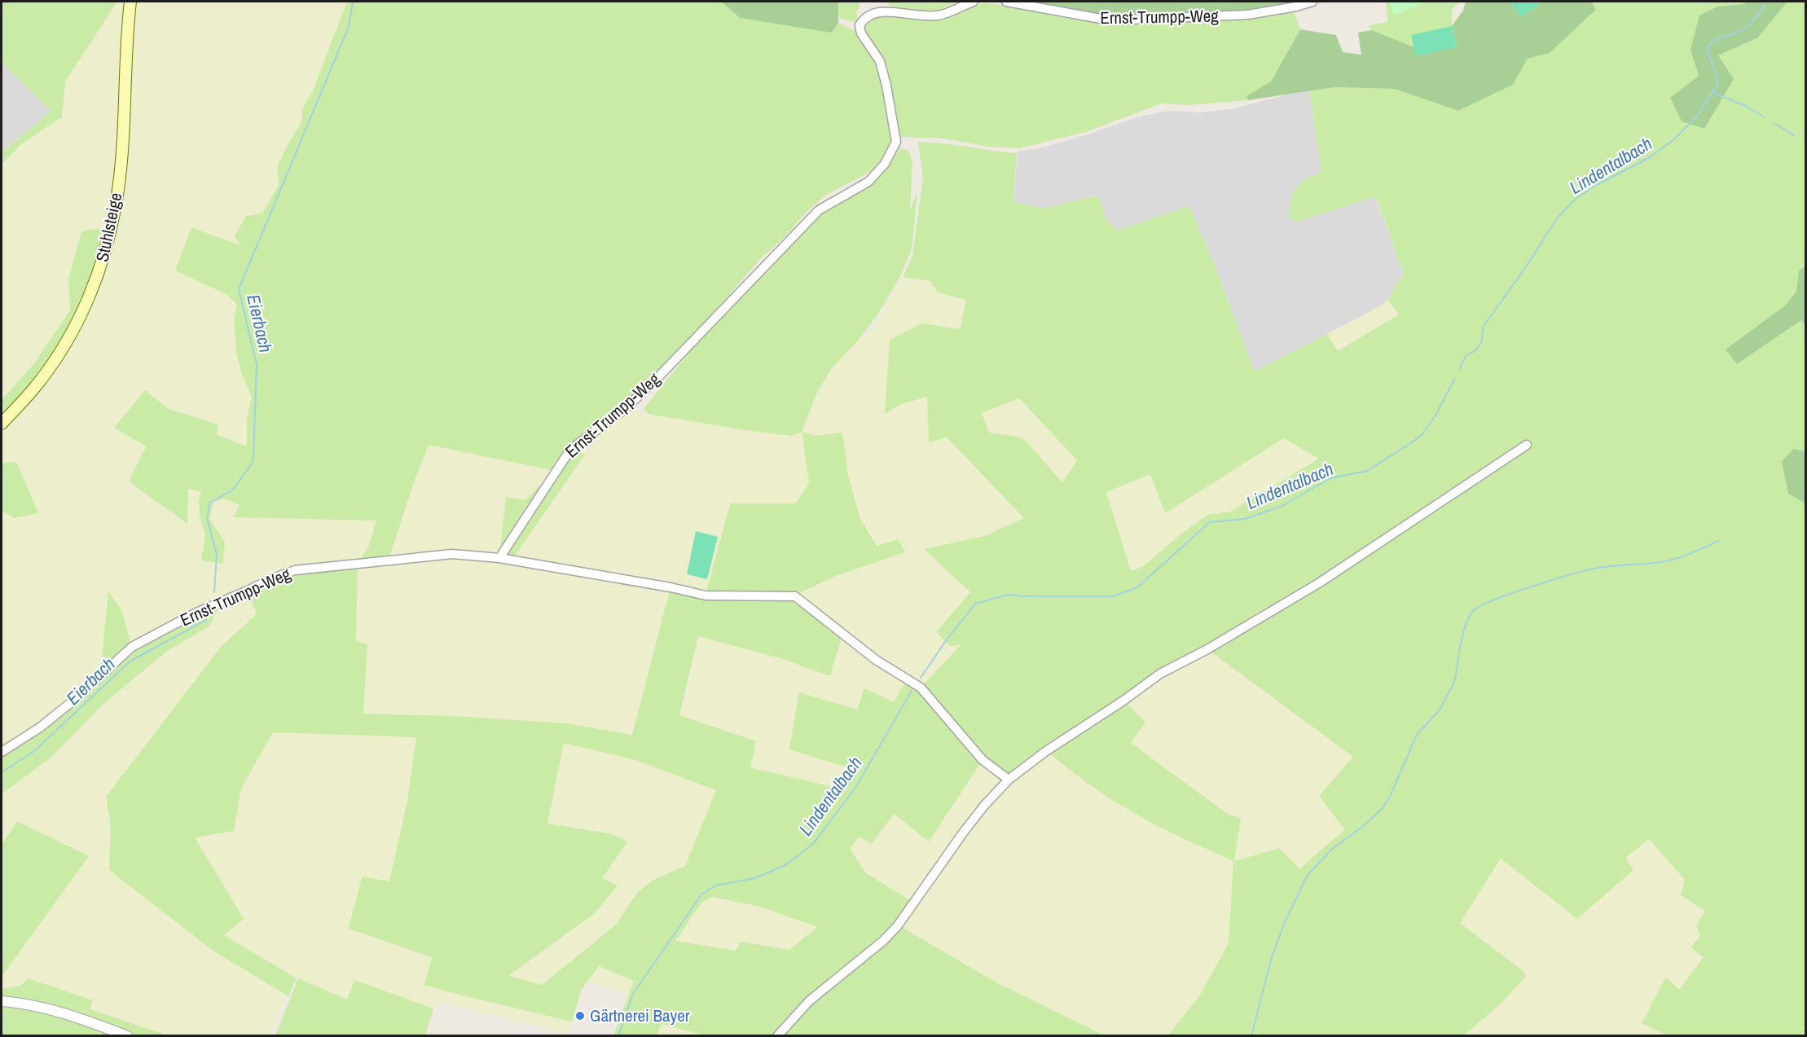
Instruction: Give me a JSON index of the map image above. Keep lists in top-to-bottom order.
{
  "streets": {
    "main road": ["Stuhlsteige"],
    "street": ["Ernst-Trumpp-Weg"]
  },
  "water": ["Lindentalbach", "Eierbach"],
  "places": ["Gärtnerei Bayer"]
}
